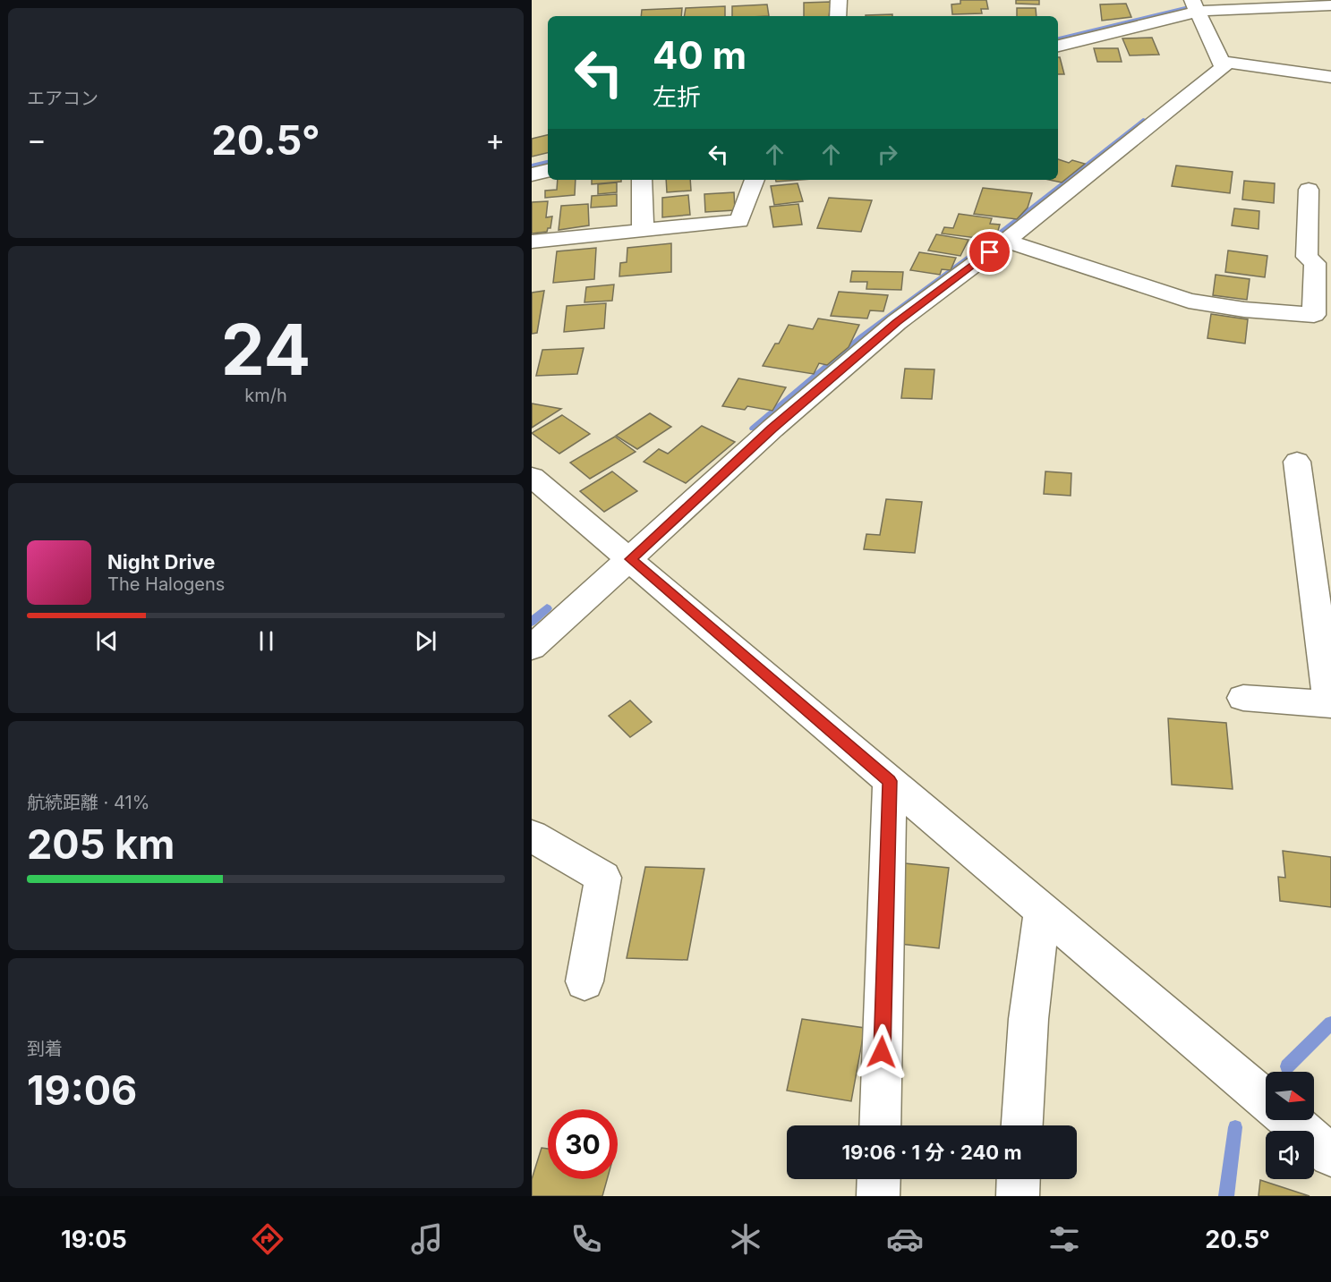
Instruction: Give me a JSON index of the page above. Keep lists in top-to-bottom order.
{
  "north": "right",
  "page": {
    "tile": [
      "エアコン",
      ["24", "km/h"],
      ["航続距離 · 41%", "205 km"],
      ["到着", "19:06"]
    ],
    "turn": ["40 m", "左折"],
    "heat": ["−", "20.5°", "+"],
    "song": ["Night Drive", "The Halogens"],
    "limit": "30",
    "trip": "19:06 · 1 分 · 240 m",
    "tabs": ["19:05", "20.5°"]
  }
}
